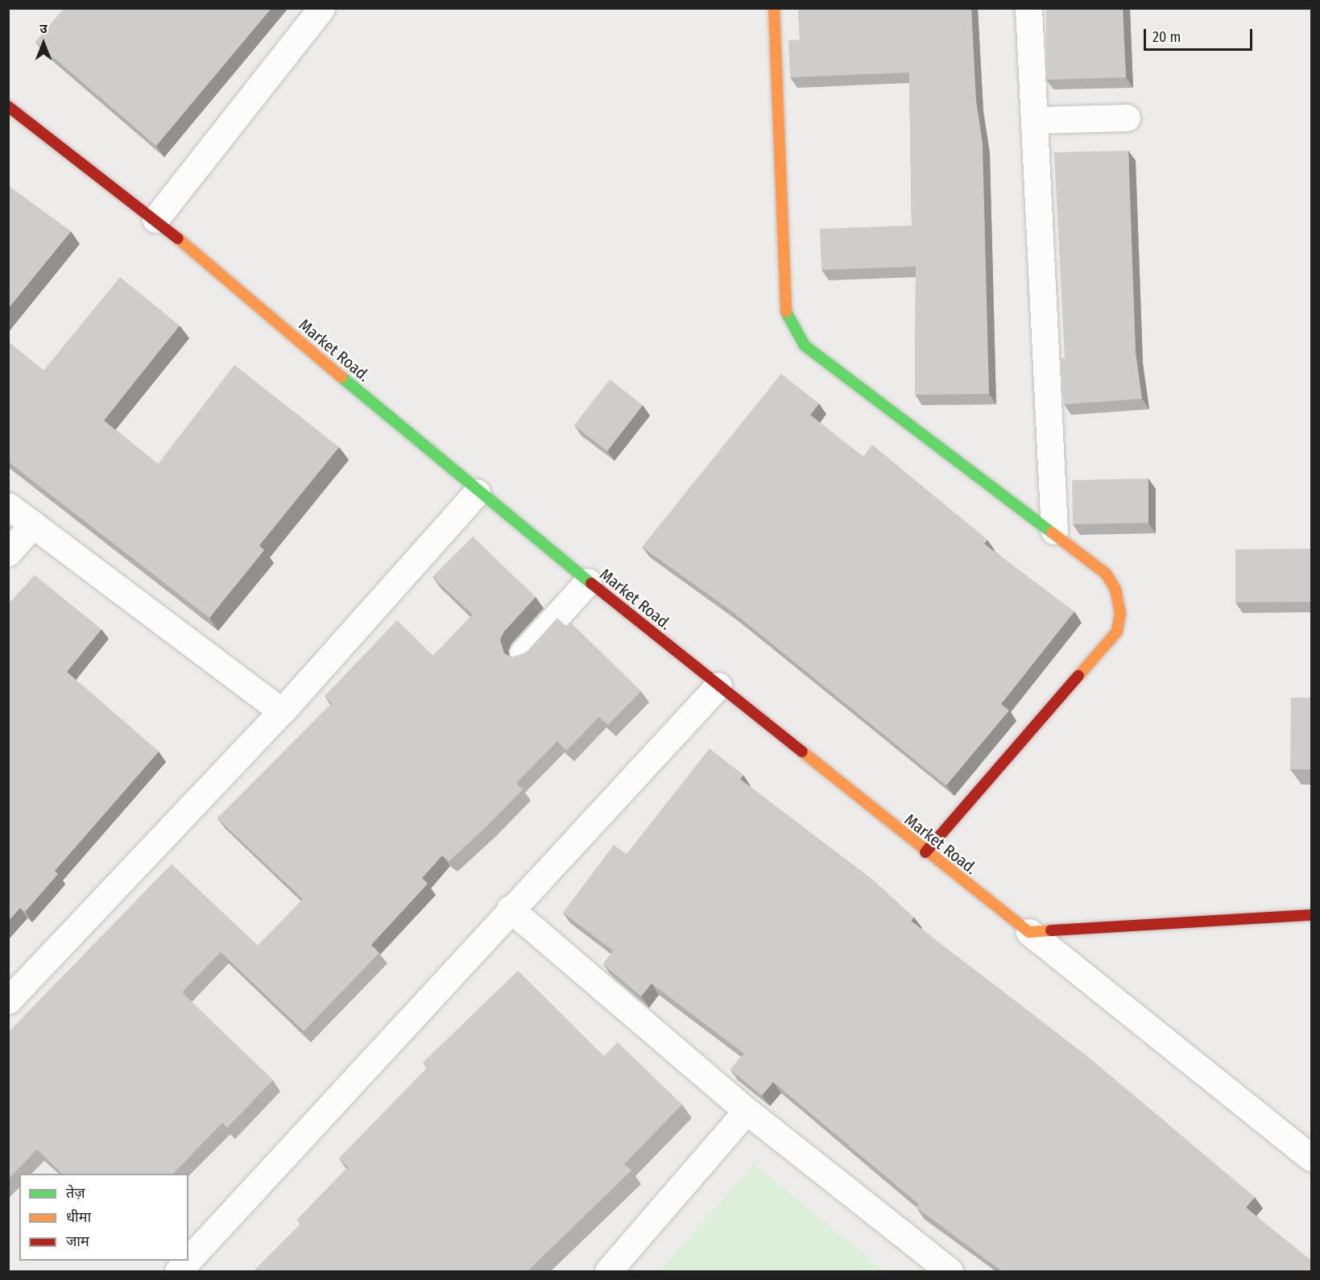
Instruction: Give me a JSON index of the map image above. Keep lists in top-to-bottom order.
{
  "streets": {
    "street": ["Market Road."]
  },
  "legend": ["तेज़", "धीमा", "जाम"],
  "scale_bar": "20 m",
  "north": "top"
}
